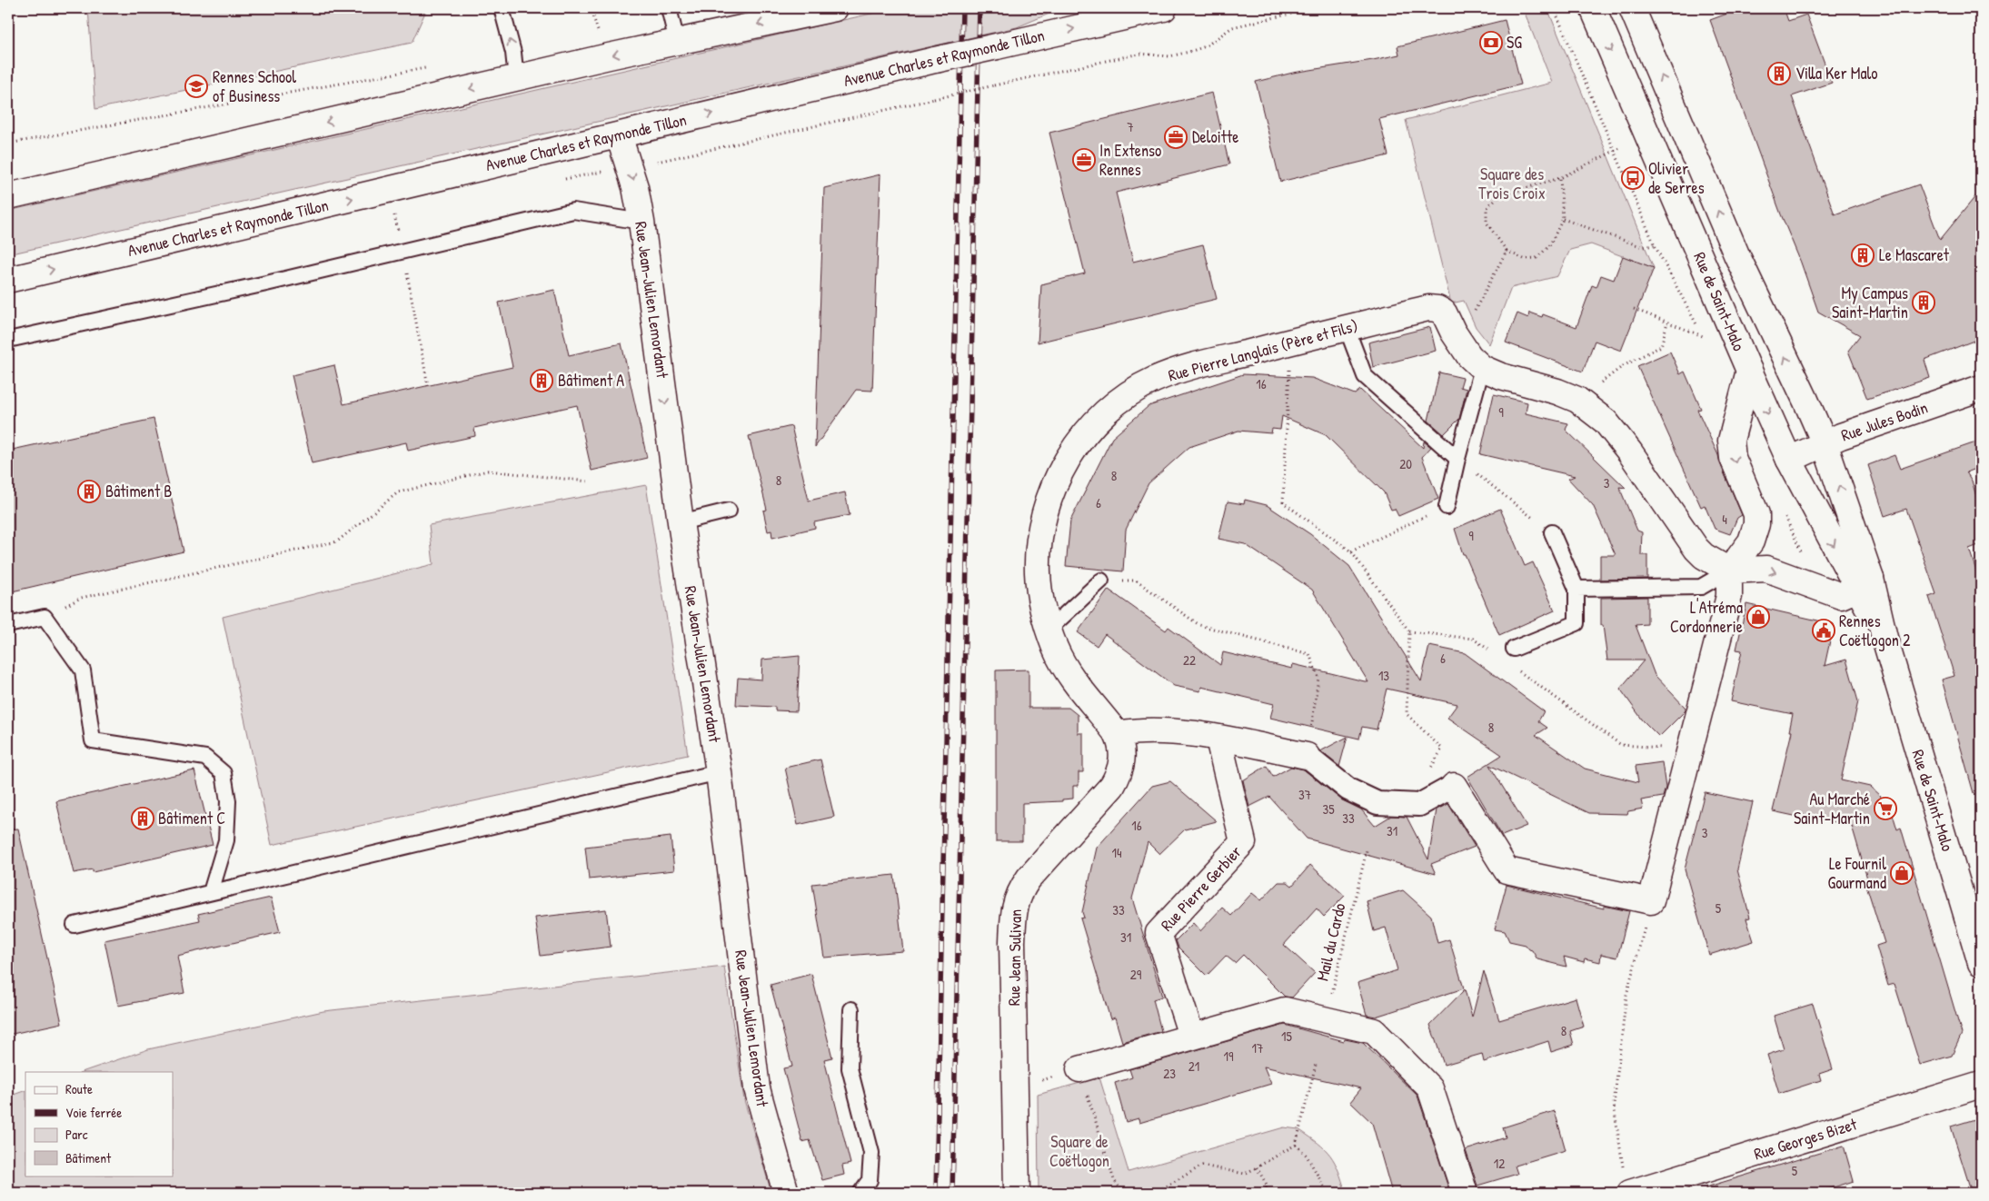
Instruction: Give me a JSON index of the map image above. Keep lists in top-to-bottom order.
{
  "streets": {
    "street": [
      "Avenue Charles et Raymonde Tillon",
      "Rue Jean-Julien Lemordant",
      "Rue de Saint-Malo",
      "Rue Pierre Langlais (Père et Fils)",
      "Rue Jules Bodin",
      "Rue Pierre Gerbier",
      "Rue Jean Sulivan",
      "Rue Georges Bizet"
    ],
    "path": ["Mail du Cardo"]
  },
  "crossings": [
    ["Avenue Charles et Raymonde Tillon", "Rue Jean-Julien Lemordant"],
    ["Rue de Saint-Malo", "Rue Jules Bodin"],
    ["Rue Pierre Langlais (Père et Fils)", "Rue Jean Sulivan"]
  ],
  "parks": ["Square des Trois Croix", "Square de Coëtlogon"],
  "places": {
    "bank": ["SG"],
    "building": [
      "Villa Ker Malo",
      "Le Mascaret",
      "My Campus Saint-Martin",
      "Bâtiment A",
      "Bâtiment B",
      "Bâtiment C"
    ],
    "school or university": ["Rennes School of Business"],
    "office": ["Deloitte", "In Extenso Rennes"],
    "bus stop": ["Olivier de Serres"],
    "shop": ["L'Atréma Cordonnerie", "Le Fournil Gourmand"],
    "public building": ["Rennes Coëtlogon 2"],
    "supermarket": ["Au Marché Saint-Martin"]
  },
  "house_numbers": [
    "7",
    "16",
    "9",
    "20",
    "8",
    "8",
    "3",
    "6",
    "4",
    "9",
    "6",
    "22",
    "13",
    "8",
    "37",
    "35",
    "33",
    "16",
    "31",
    "3",
    "14",
    "5",
    "33",
    "31",
    "29",
    "8",
    "15",
    "17",
    "19",
    "21",
    "23",
    "12",
    "5"
  ],
  "legend": [
    "Route",
    "Voie ferrée",
    "Parc",
    "Bâtiment"
  ]
}
